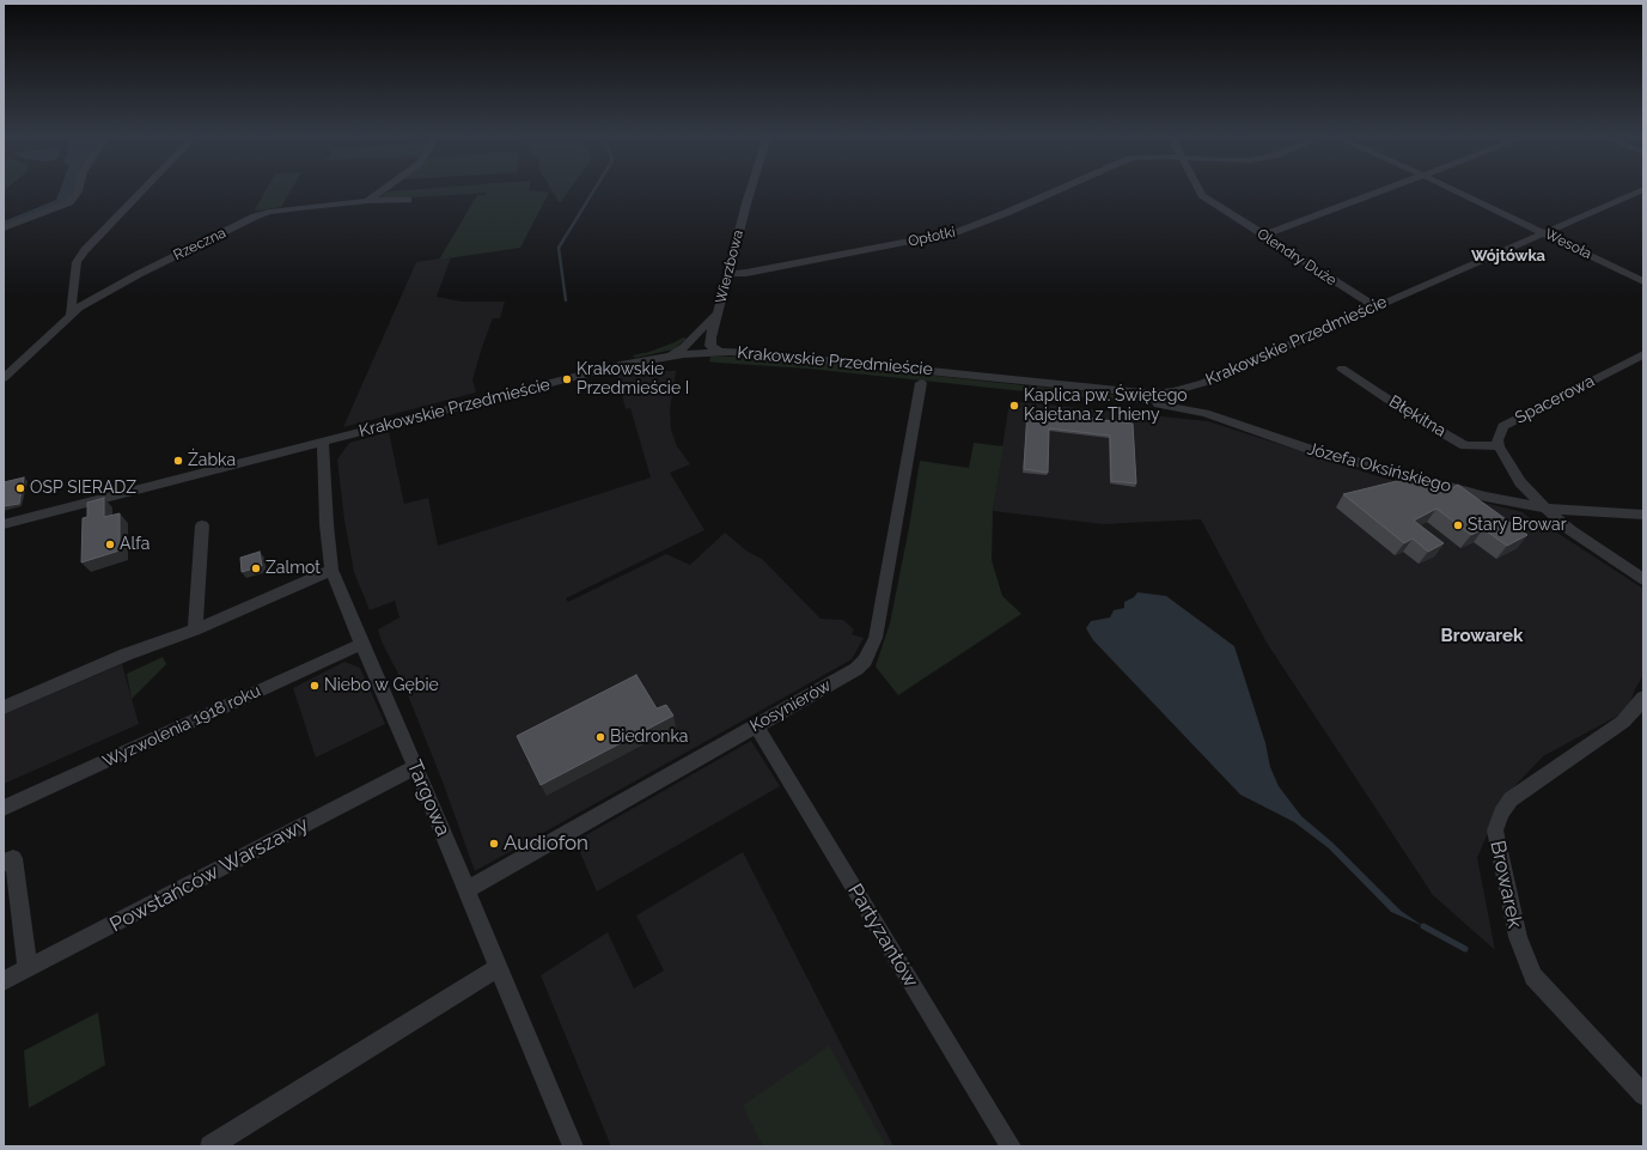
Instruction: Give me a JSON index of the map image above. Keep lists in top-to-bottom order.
{
  "streets": {
    "street": [
      "Opłotki",
      "Rzeczna",
      "Wesoła",
      "Olendry Duże",
      "Wierzbowa",
      "Krakowskie Przedmieście",
      "Spacerowa",
      "Błękitna",
      "Józefa Oksińskiego",
      "Kosynierów",
      "Wyzwolenia 1918 roku",
      "Targowa",
      "Powstańców Warszawy",
      "Browarek",
      "Partyzantów"
    ]
  },
  "crossings": [
    ["Opłotki", "Wierzbowa"],
    ["Wesoła", "Krakowskie Przedmieście"],
    ["Olendry Duże", "Krakowskie Przedmieście"],
    ["Wierzbowa", "Krakowskie Przedmieście"],
    ["Krakowskie Przedmieście", "Józefa Oksińskiego"],
    ["Krakowskie Przedmieście", "Targowa"],
    ["Spacerowa", "Błękitna"],
    ["Kosynierów", "Targowa"],
    ["Kosynierów", "Partyzantów"],
    ["Wyzwolenia 1918 roku", "Targowa"],
    ["Targowa", "Powstańców Warszawy"]
  ],
  "districts": ["Wójtówka", "Browarek"],
  "places": [
    "Krakowskie Przedmieście I",
    "Kaplica pw. Świętego Kajetana z Thieny",
    "Żabka",
    "OSP SIERADZ",
    "Stary Browar",
    "Alfa",
    "Zalmot",
    "Niebo w Gębie",
    "Biedronka",
    "Audiofon"
  ]
}
